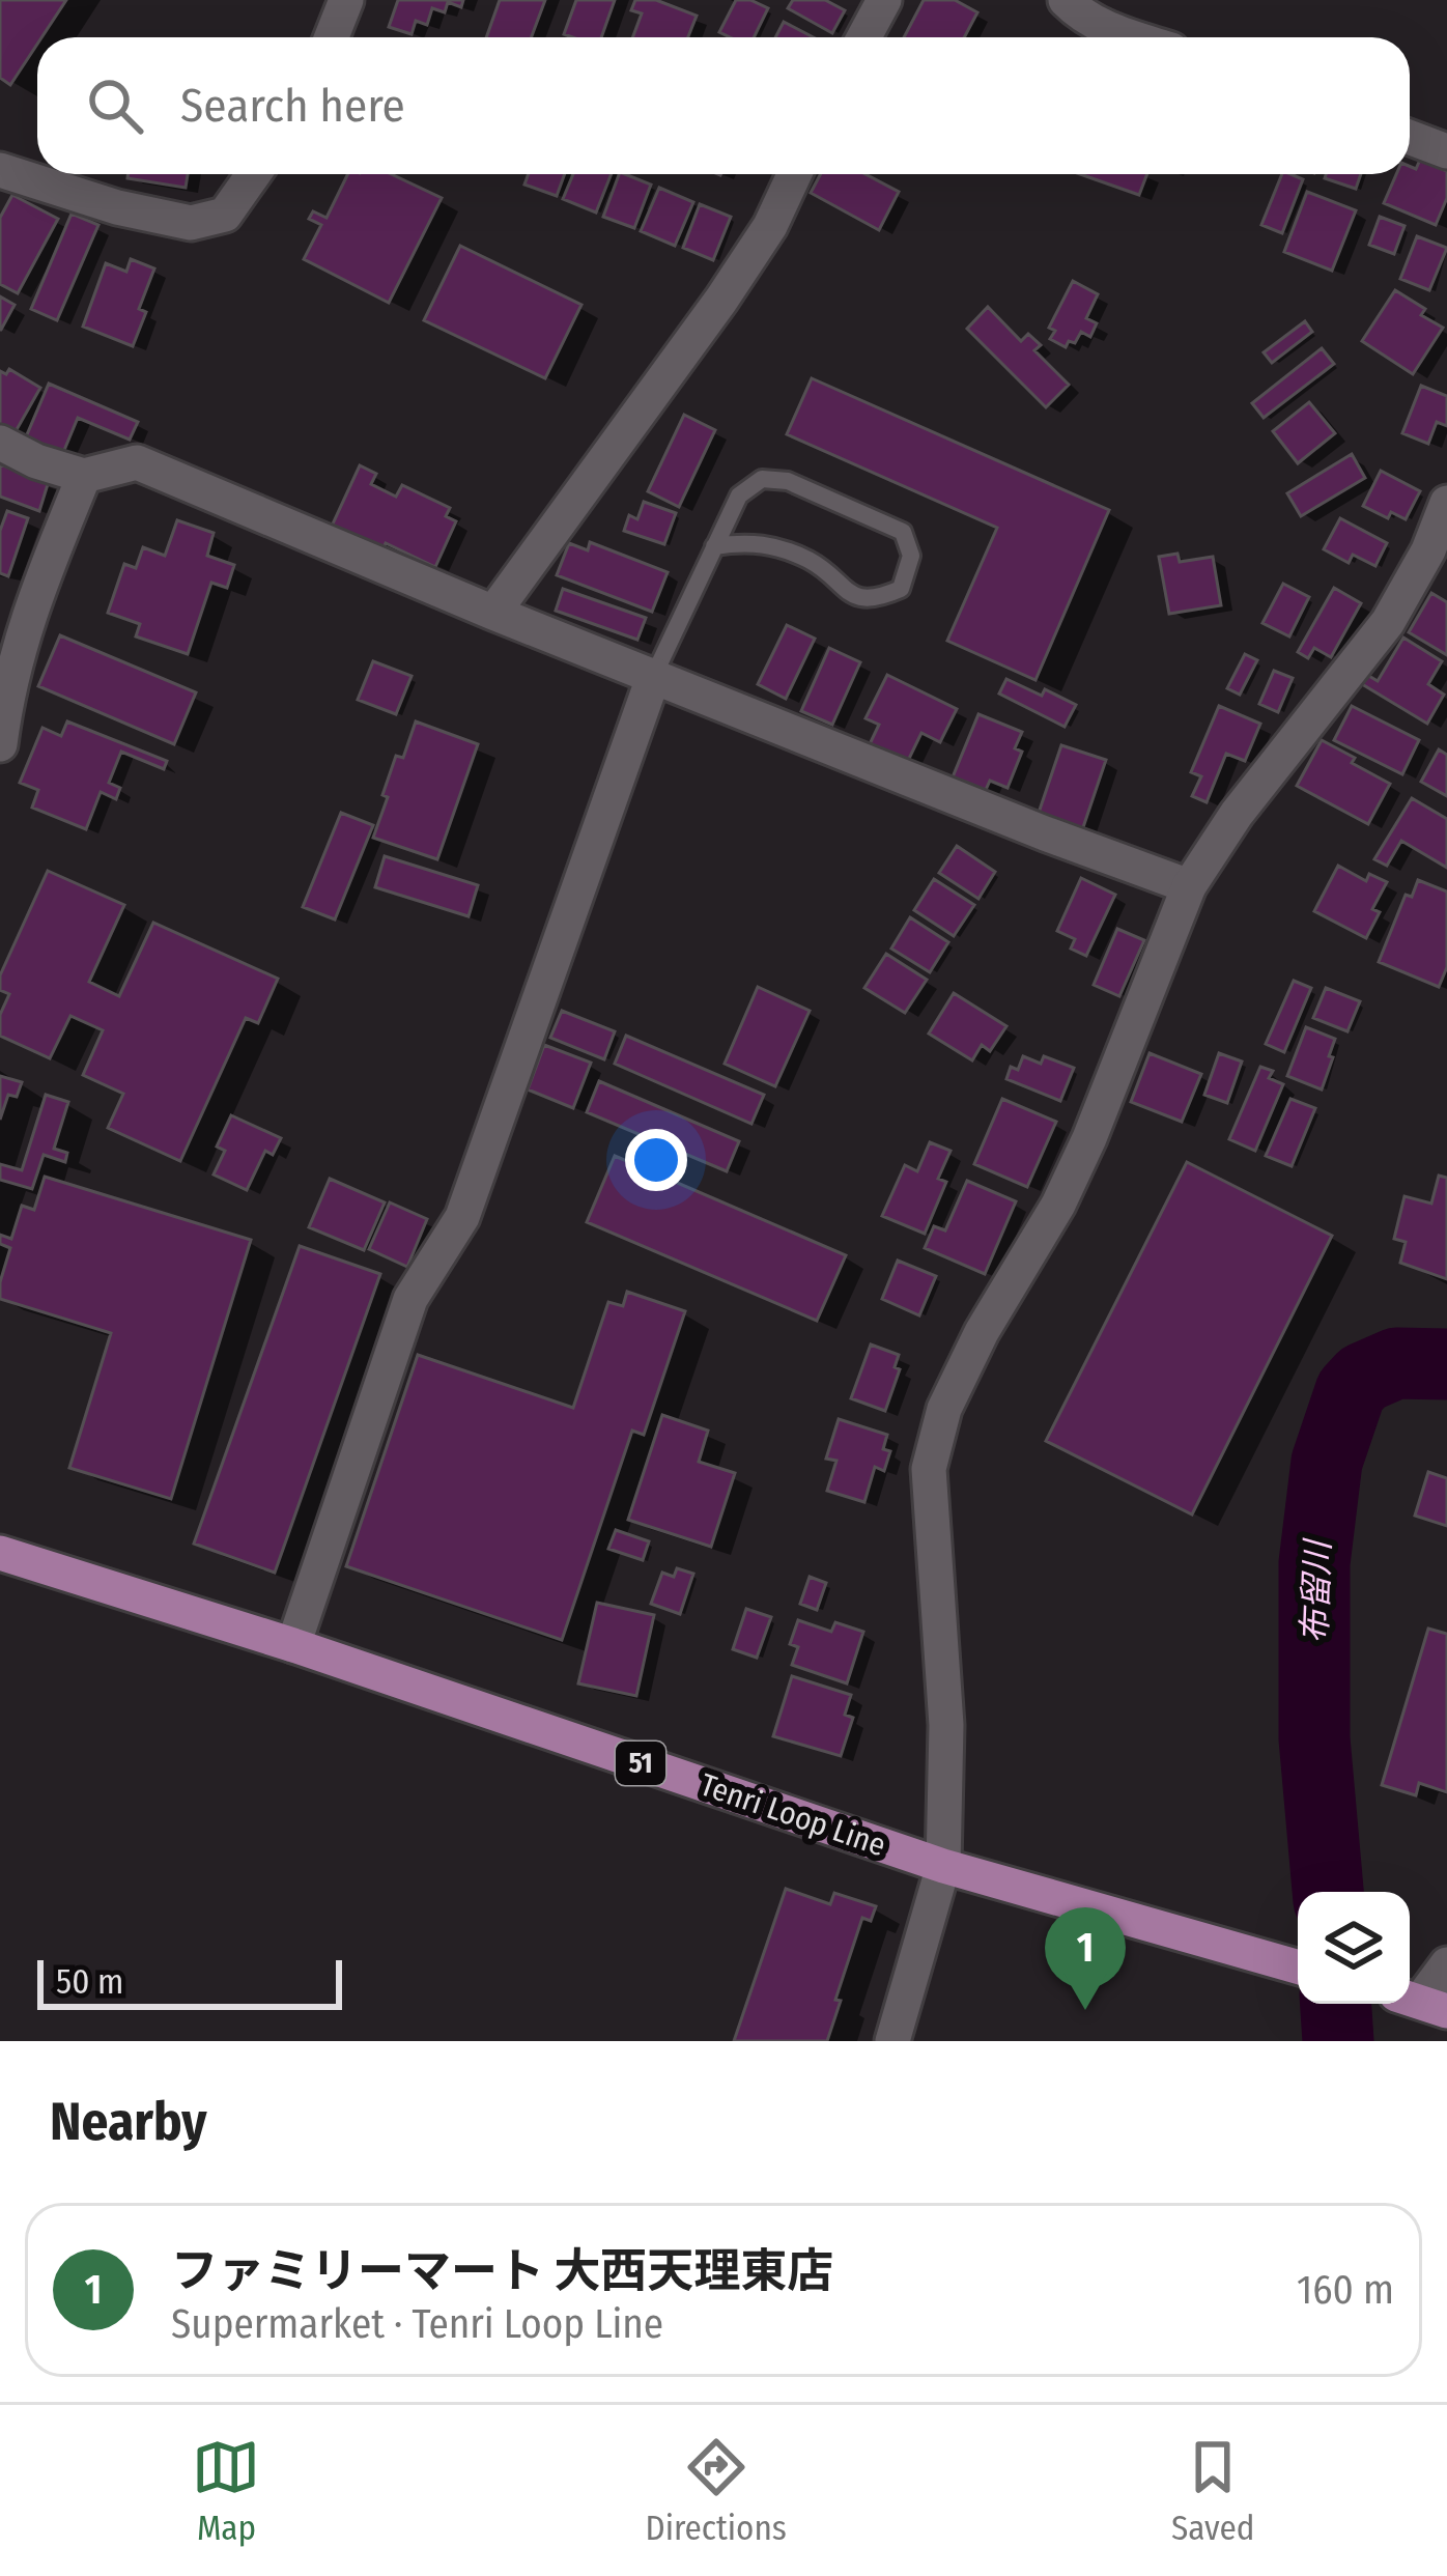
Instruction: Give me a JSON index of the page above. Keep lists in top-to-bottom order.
{
  "streets": {
    "main road": ["51", "Tenri Loop Line"]
  },
  "water": ["布留川"],
  "scale_bar": "50 m",
  "page": {
    "search": "Search here",
    "pins": "1",
    "scale": "50 m",
    "heading": "Nearby",
    "list": [
      {
        "mark": "1",
        "name": "ファミリーマート 大西天理東店",
        "note": "Supermarket · Tenri Loop Line",
        "value": "160 m"
      }
    ],
    "nav": ["Map", "Directions", "Saved"]
  }
}
